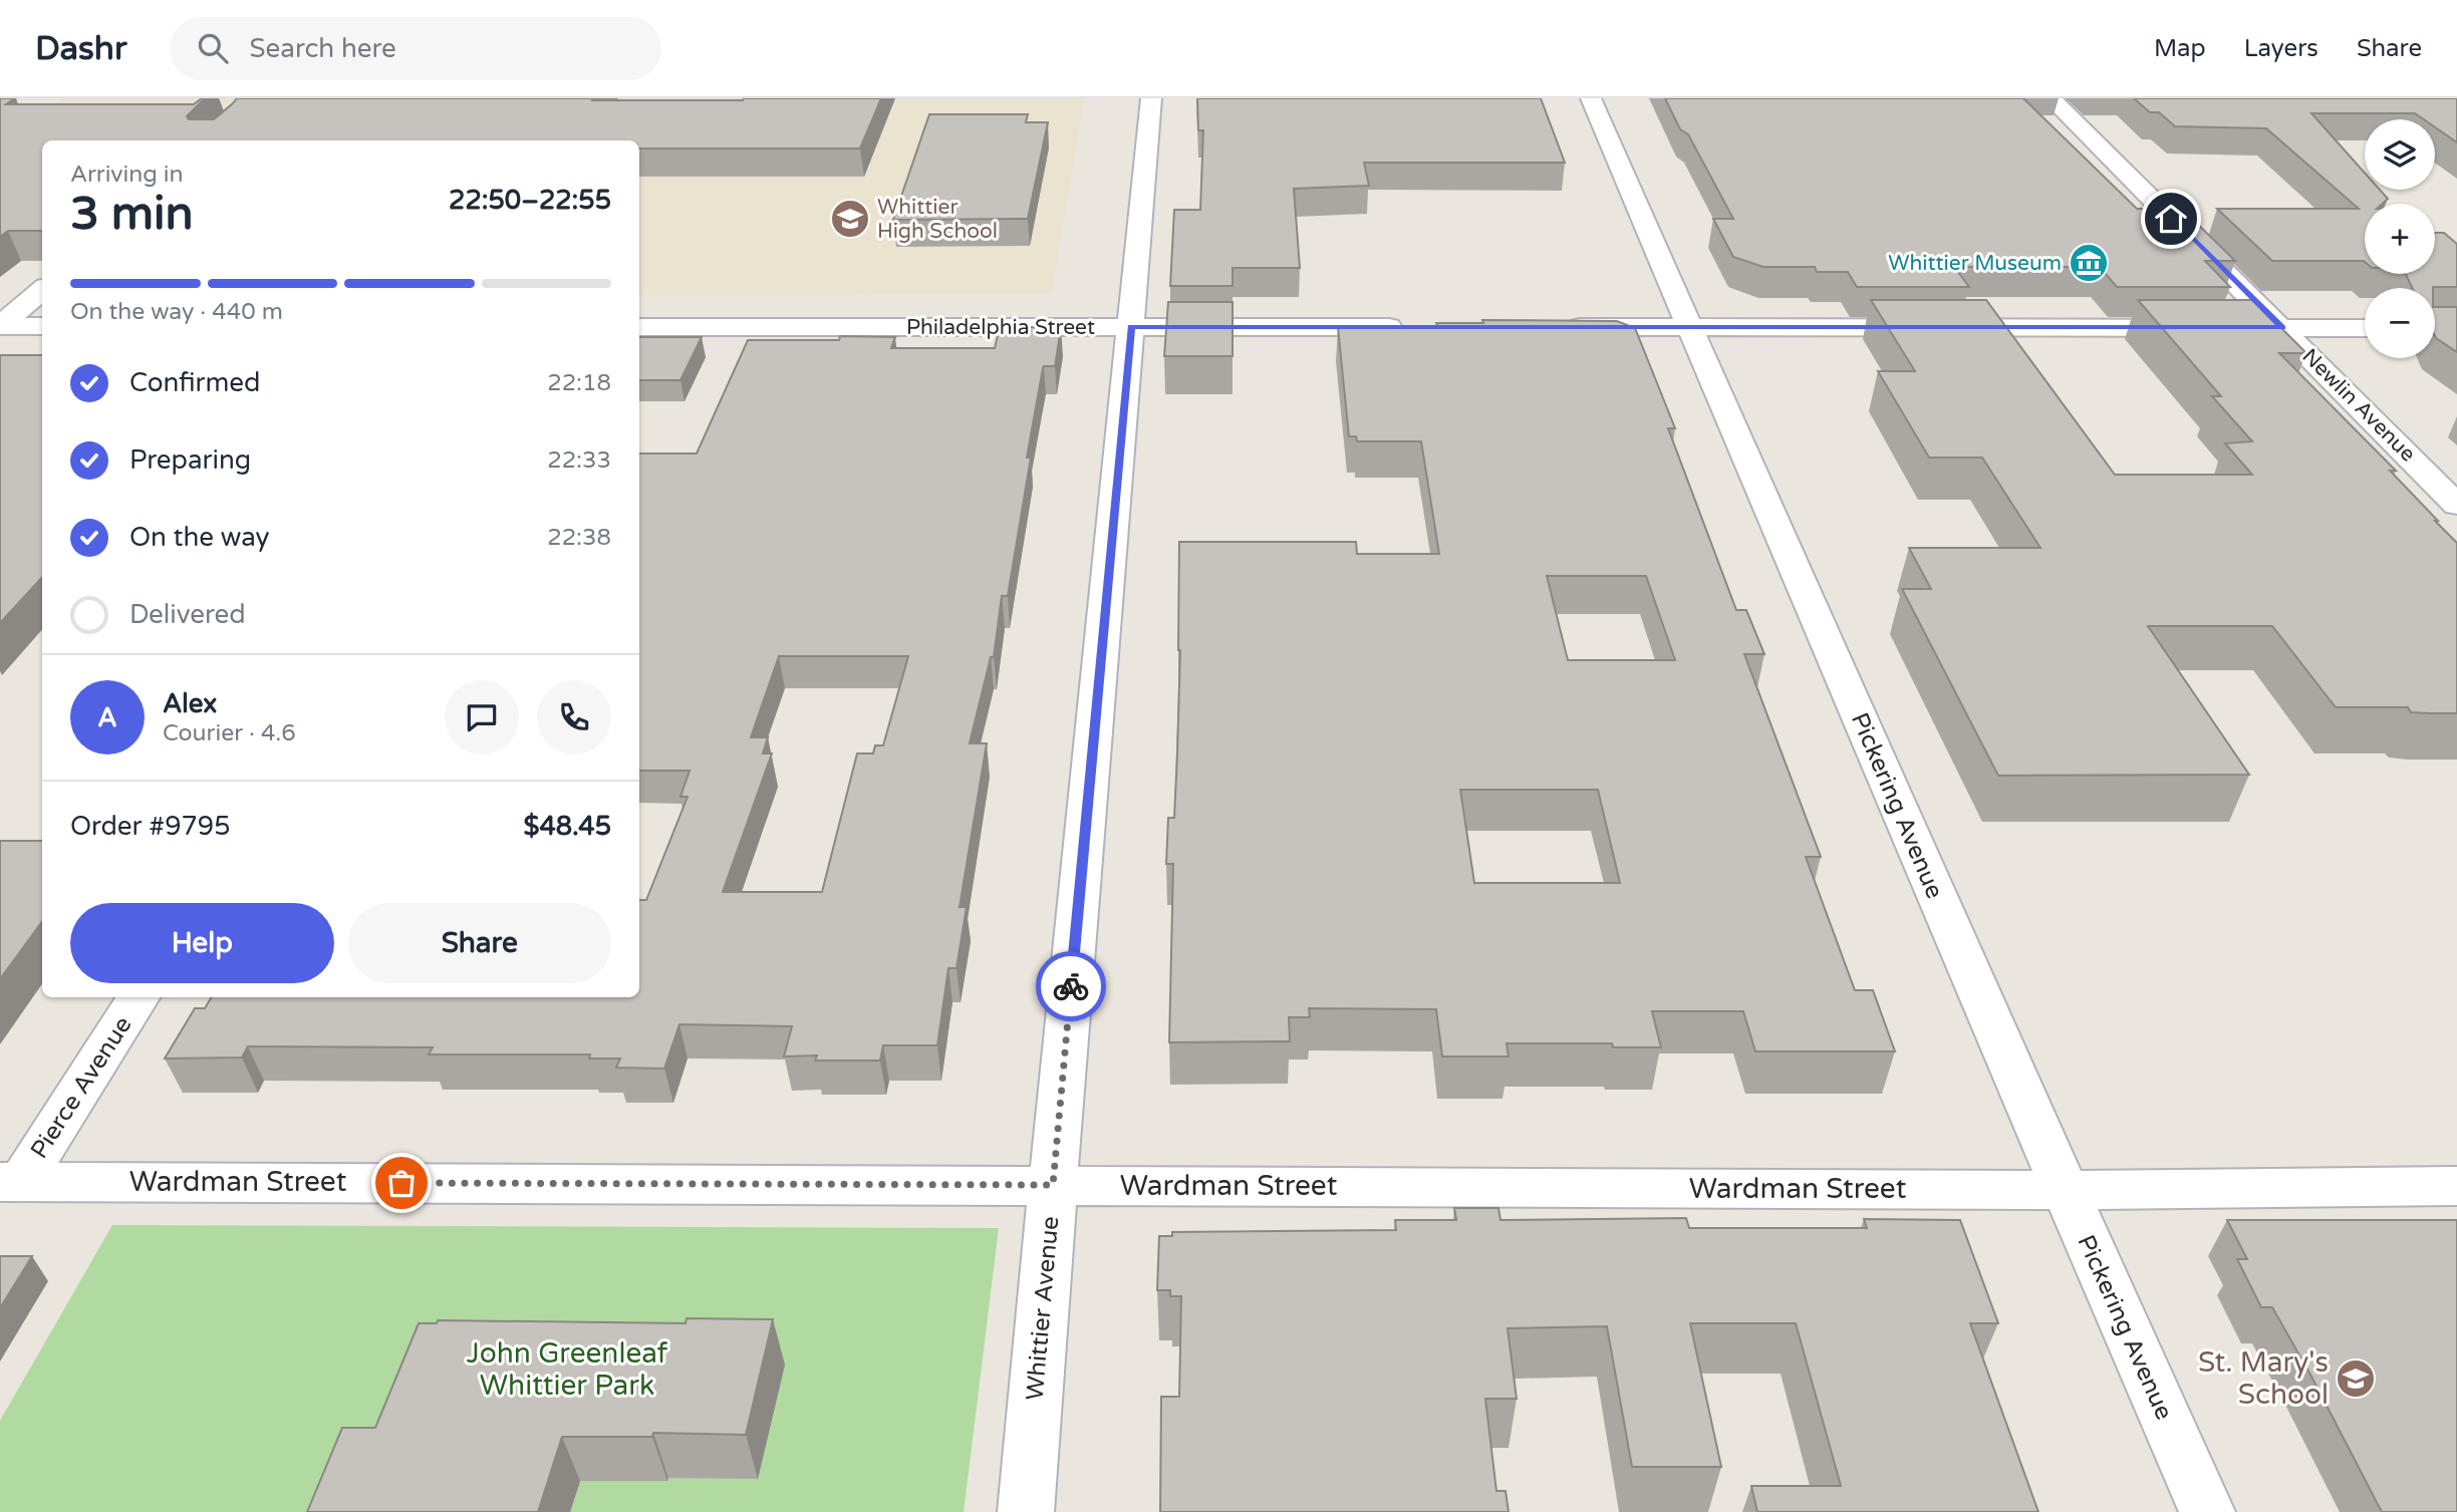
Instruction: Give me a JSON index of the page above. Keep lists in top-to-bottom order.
{
  "streets": {
    "street": [
      "Philadelphia Street",
      "Newlin Avenue",
      "Pickering Avenue",
      "Pierce Avenue",
      "Wardman Street",
      "Whittier Avenue"
    ]
  },
  "crossings": [
    ["Philadelphia Street", "Whittier Avenue"],
    ["Pickering Avenue", "Wardman Street"],
    ["Pierce Avenue", "Wardman Street"],
    ["Wardman Street", "Whittier Avenue"]
  ],
  "parks": ["John Greenleaf Whittier Park"],
  "places": {
    "school or university": ["Whittier High School", "St. Mary's School"],
    "museum": ["Whittier Museum"]
  },
  "page": {
    "header": "Dashr",
    "search": "Search here",
    "nav": ["Map", "Layers", "Share"],
    "map_buttons": ["+", "−"],
    "heading": ["3 min", "Arriving in", "22:50–22:55"],
    "panel": [
      "Alex",
      "Courier · 4.6",
      "Order #9795",
      "$48.45"
    ],
    "bar": "On the way · 440 m",
    "list": [
      ["Confirmed", "22:18"],
      ["Preparing", "22:33"],
      ["On the way", "22:38"],
      "Delivered"
    ],
    "round": "A",
    "buttons": ["Help", "Share"]
  }
}
